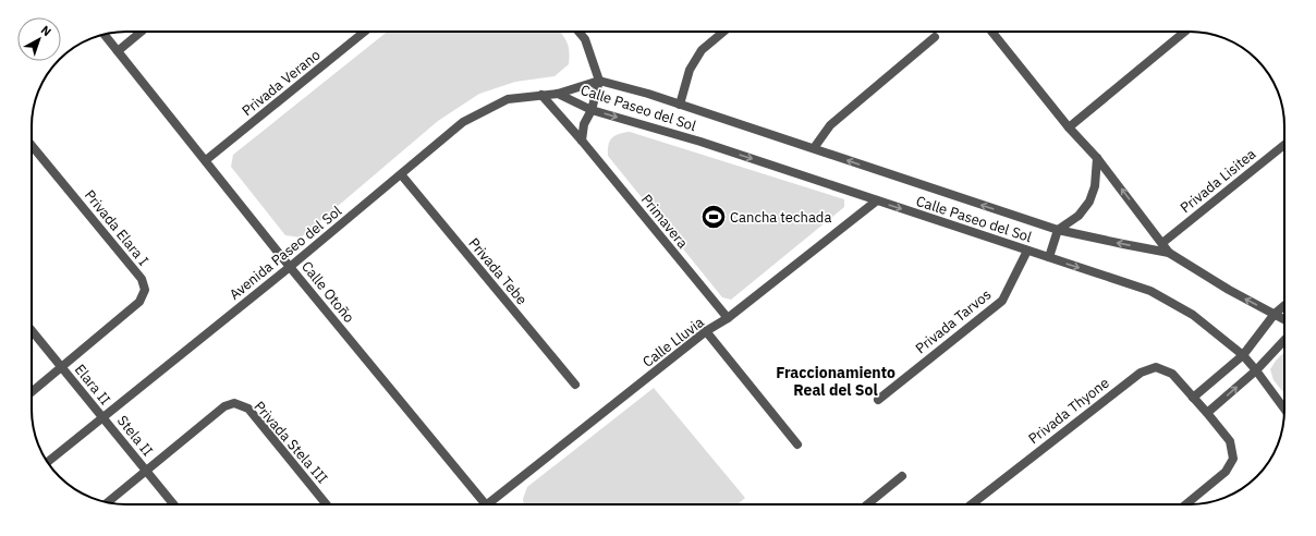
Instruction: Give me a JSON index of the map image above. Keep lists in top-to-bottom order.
{
  "streets": {
    "street": [
      "Privada Verano",
      "Calle Paseo del Sol",
      "Privada Lisitea",
      "Primavera",
      "Privada Elara I",
      "Avenida Paseo del Sol",
      "Privada Tebe",
      "Calle Otoño",
      "Privada Tarvos",
      "Calle Lluvia",
      "Elara II",
      "Privada Thyone",
      "Stela II",
      "Privada Stela III"
    ]
  },
  "crossings": [
    ["Privada Verano", "Calle Otoño"],
    ["Calle Paseo del Sol", "Avenida Paseo del Sol"],
    ["Calle Paseo del Sol", "Privada Tarvos"],
    ["Calle Paseo del Sol", "Calle Lluvia"],
    ["Primavera", "Avenida Paseo del Sol"],
    ["Primavera", "Calle Lluvia"],
    ["Privada Elara I", "Elara II"],
    ["Avenida Paseo del Sol", "Privada Tebe"],
    ["Avenida Paseo del Sol", "Calle Otoño"],
    ["Avenida Paseo del Sol", "Elara II"],
    ["Avenida Paseo del Sol", "Stela II"],
    ["Elara II", "Stela II"],
    ["Stela II", "Privada Stela III"]
  ],
  "districts": ["Fraccionamiento Real del Sol"],
  "places": {
    "sports": ["Cancha techada"]
  },
  "north": "top right"
}
